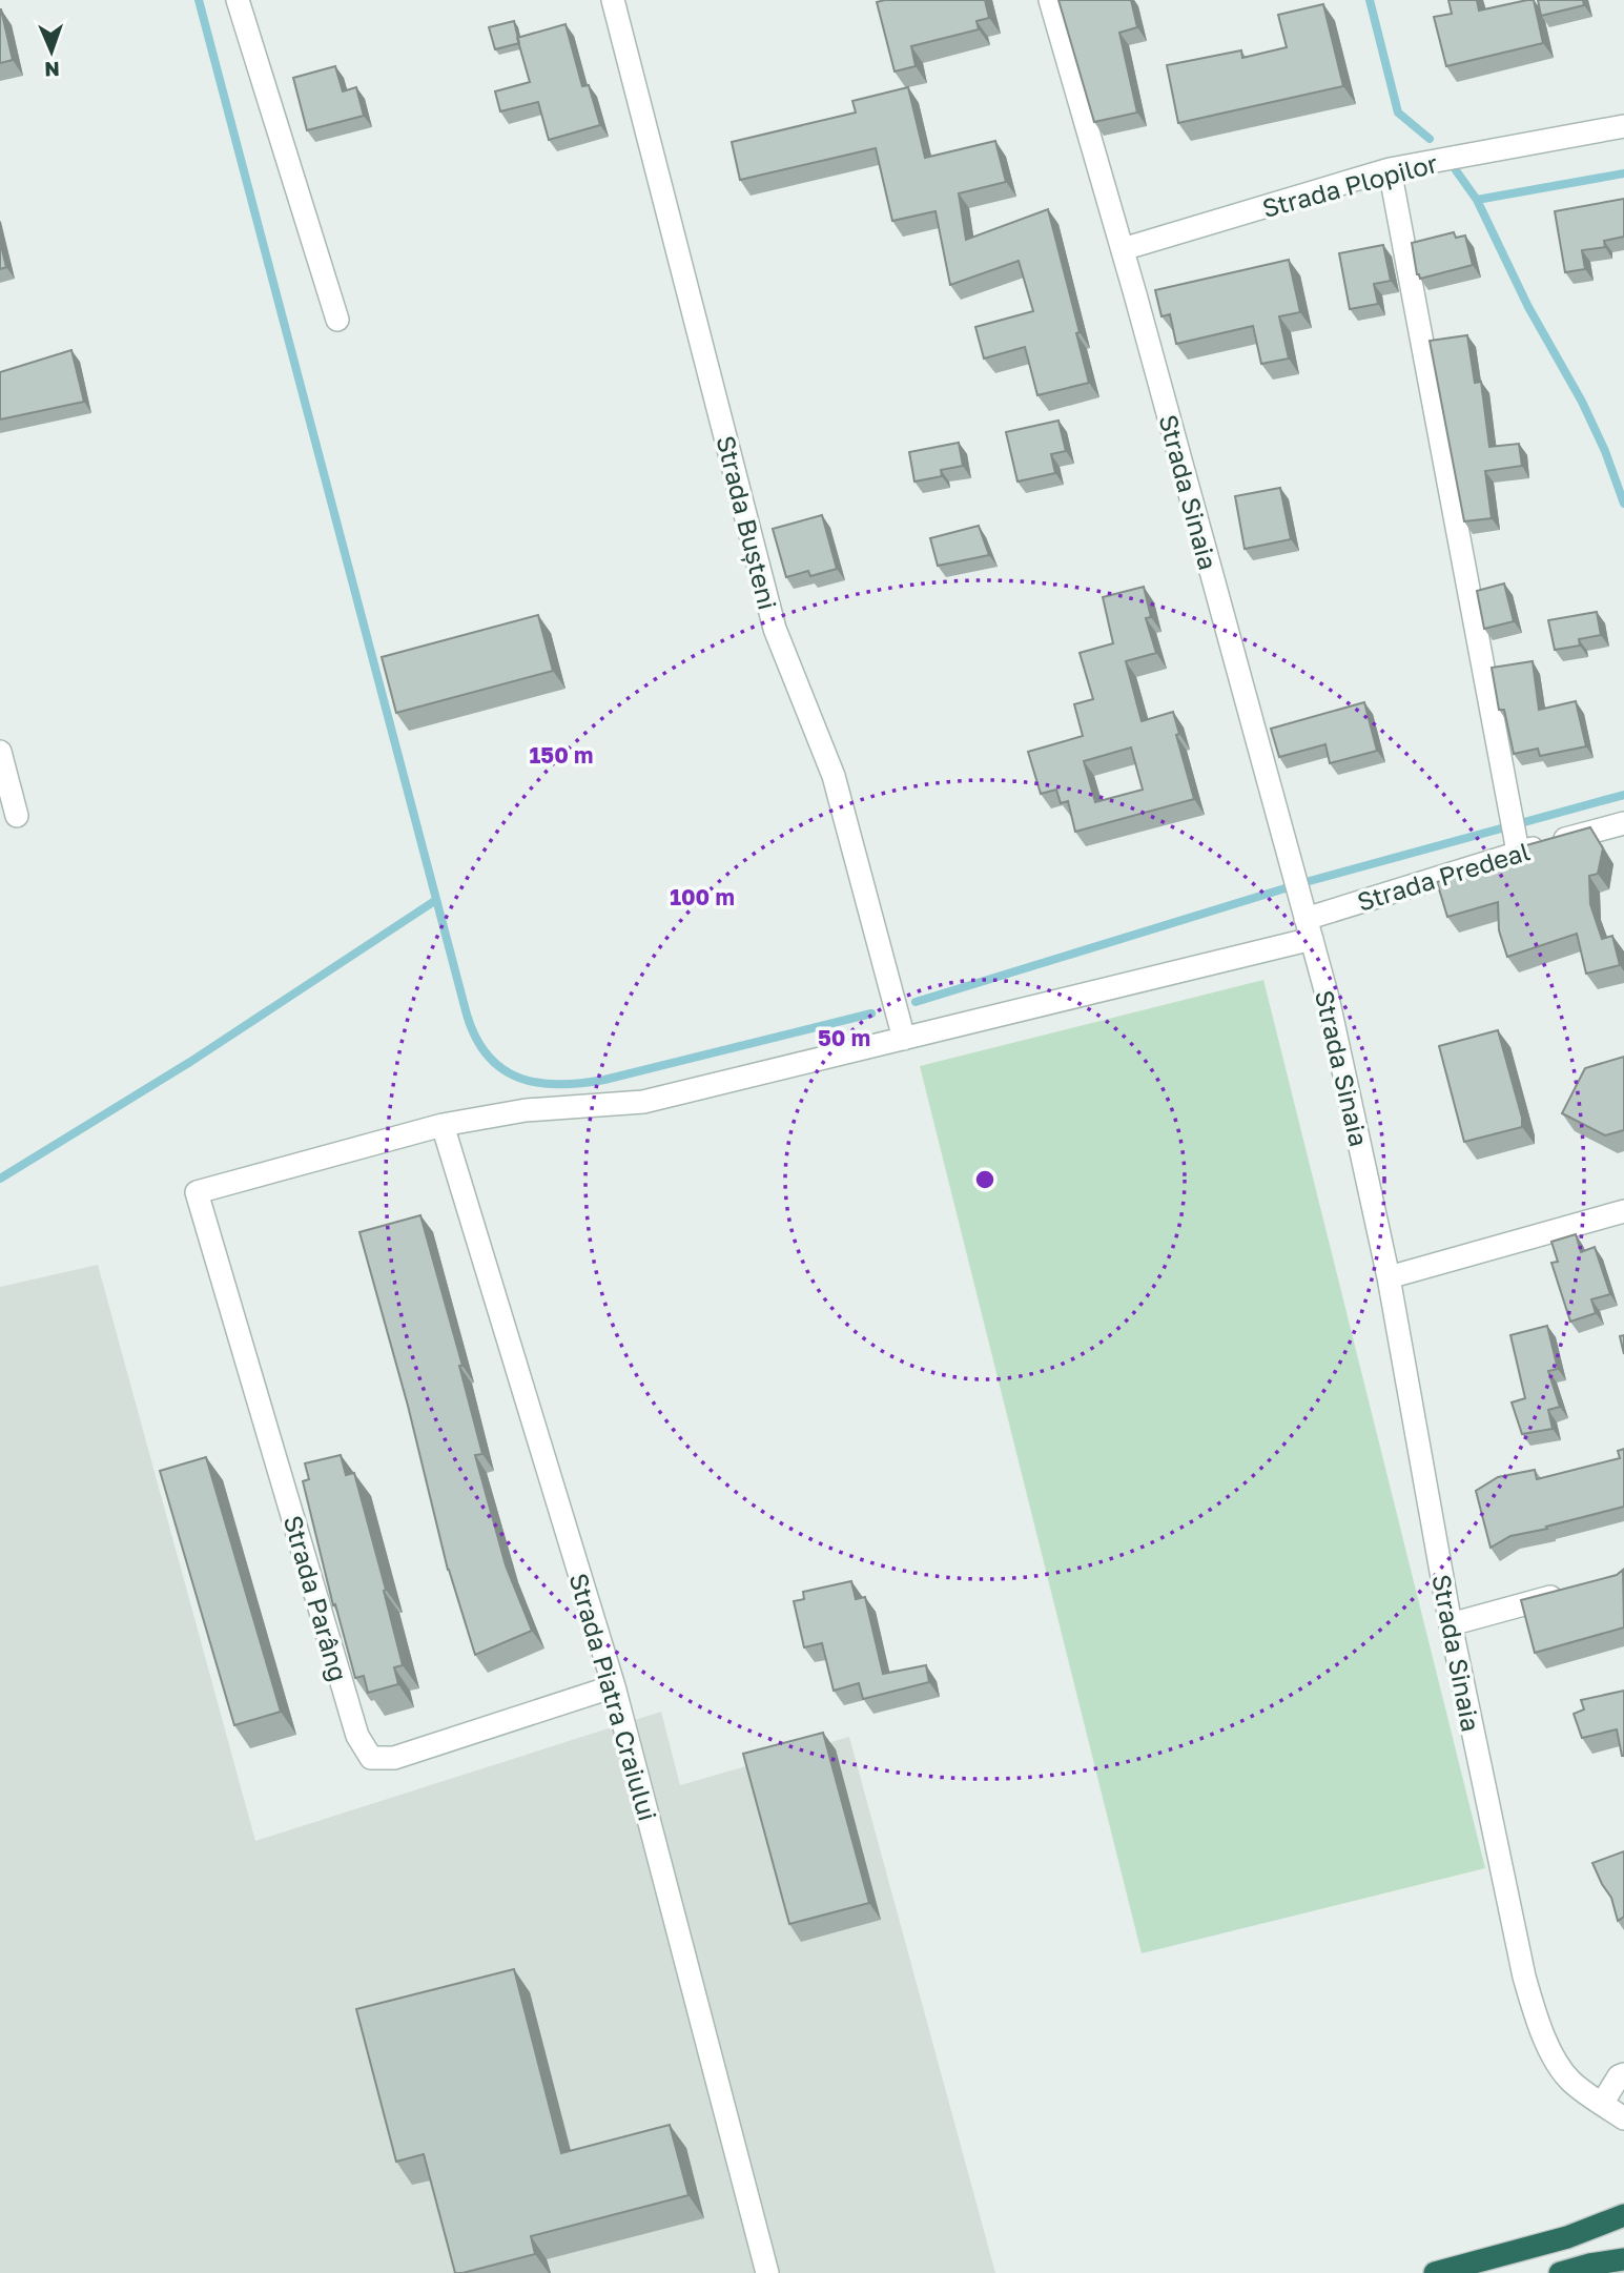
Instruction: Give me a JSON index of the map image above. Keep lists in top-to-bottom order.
{
  "streets": {
    "street": [
      "Strada Plopilor",
      "Strada Sinaia",
      "Strada Bușteni",
      "Strada Predeal",
      "Strada Parâng",
      "Strada Piatra Craiului"
    ]
  },
  "crossings": [
    ["Strada Plopilor", "Strada Sinaia"],
    ["Strada Sinaia", "Strada Predeal"],
    ["Strada Bușteni", "Strada Predeal"],
    ["Strada Predeal", "Strada Parâng"],
    ["Strada Predeal", "Strada Piatra Craiului"],
    ["Strada Parâng", "Strada Piatra Craiului"]
  ],
  "north": "bottom",
  "rings": ["150 m", "100 m", "50 m"]
}
